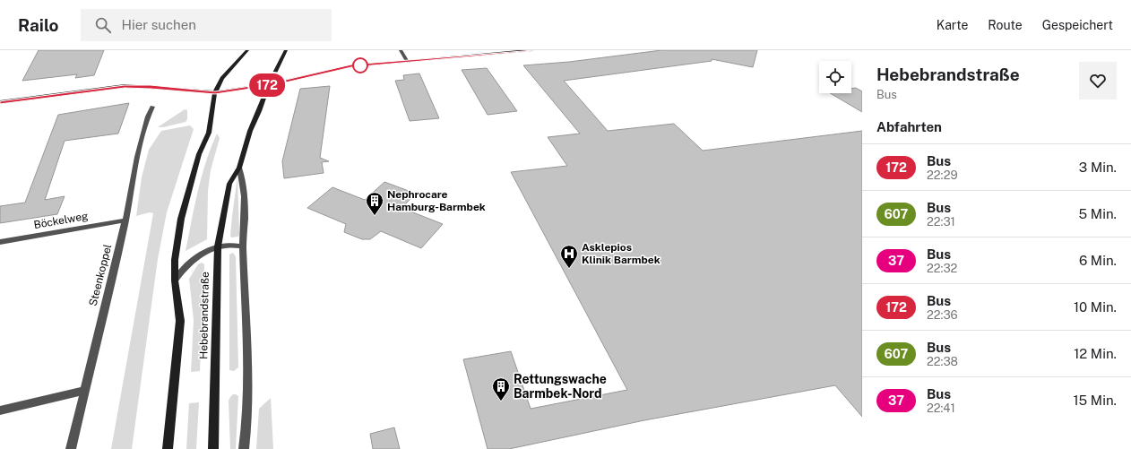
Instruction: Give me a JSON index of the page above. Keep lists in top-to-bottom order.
{
  "streets": {
    "main road": ["Hebebrandstraße"],
    "street": ["Böckelweg", "Steenkoppel"]
  },
  "crossings": [
    ["Böckelweg", "Steenkoppel"]
  ],
  "places": {
    "building": ["Nephrocare Hamburg-Barmbek", "Rettungswache Barmbek-Nord"],
    "hospital": ["Asklepios Klinik Barmbek"]
  },
  "lines": ["bus line 172"],
  "page": {
    "header": "Railo",
    "search": "Hier suchen",
    "nav": ["Karte", "Route", "Gespeichert"],
    "on_map": "172",
    "heading": [
      ["Hebebrandstraße", "Bus"],
      "Abfahrten"
    ],
    "list": [
      {
        "mark": "172",
        "name": "Bus",
        "note": "22:29",
        "value": "3 Min."
      },
      {
        "mark": "607",
        "name": "Bus",
        "note": "22:31",
        "value": "5 Min."
      },
      {
        "mark": "37",
        "name": "Bus",
        "note": "22:32",
        "value": "6 Min."
      },
      {
        "mark": "172",
        "name": "Bus",
        "note": "22:36",
        "value": "10 Min."
      },
      {
        "mark": "607",
        "name": "Bus",
        "note": "22:38",
        "value": "12 Min."
      },
      {
        "mark": "37",
        "name": "Bus",
        "note": "22:41",
        "value": "15 Min."
      }
    ]
  }
}
